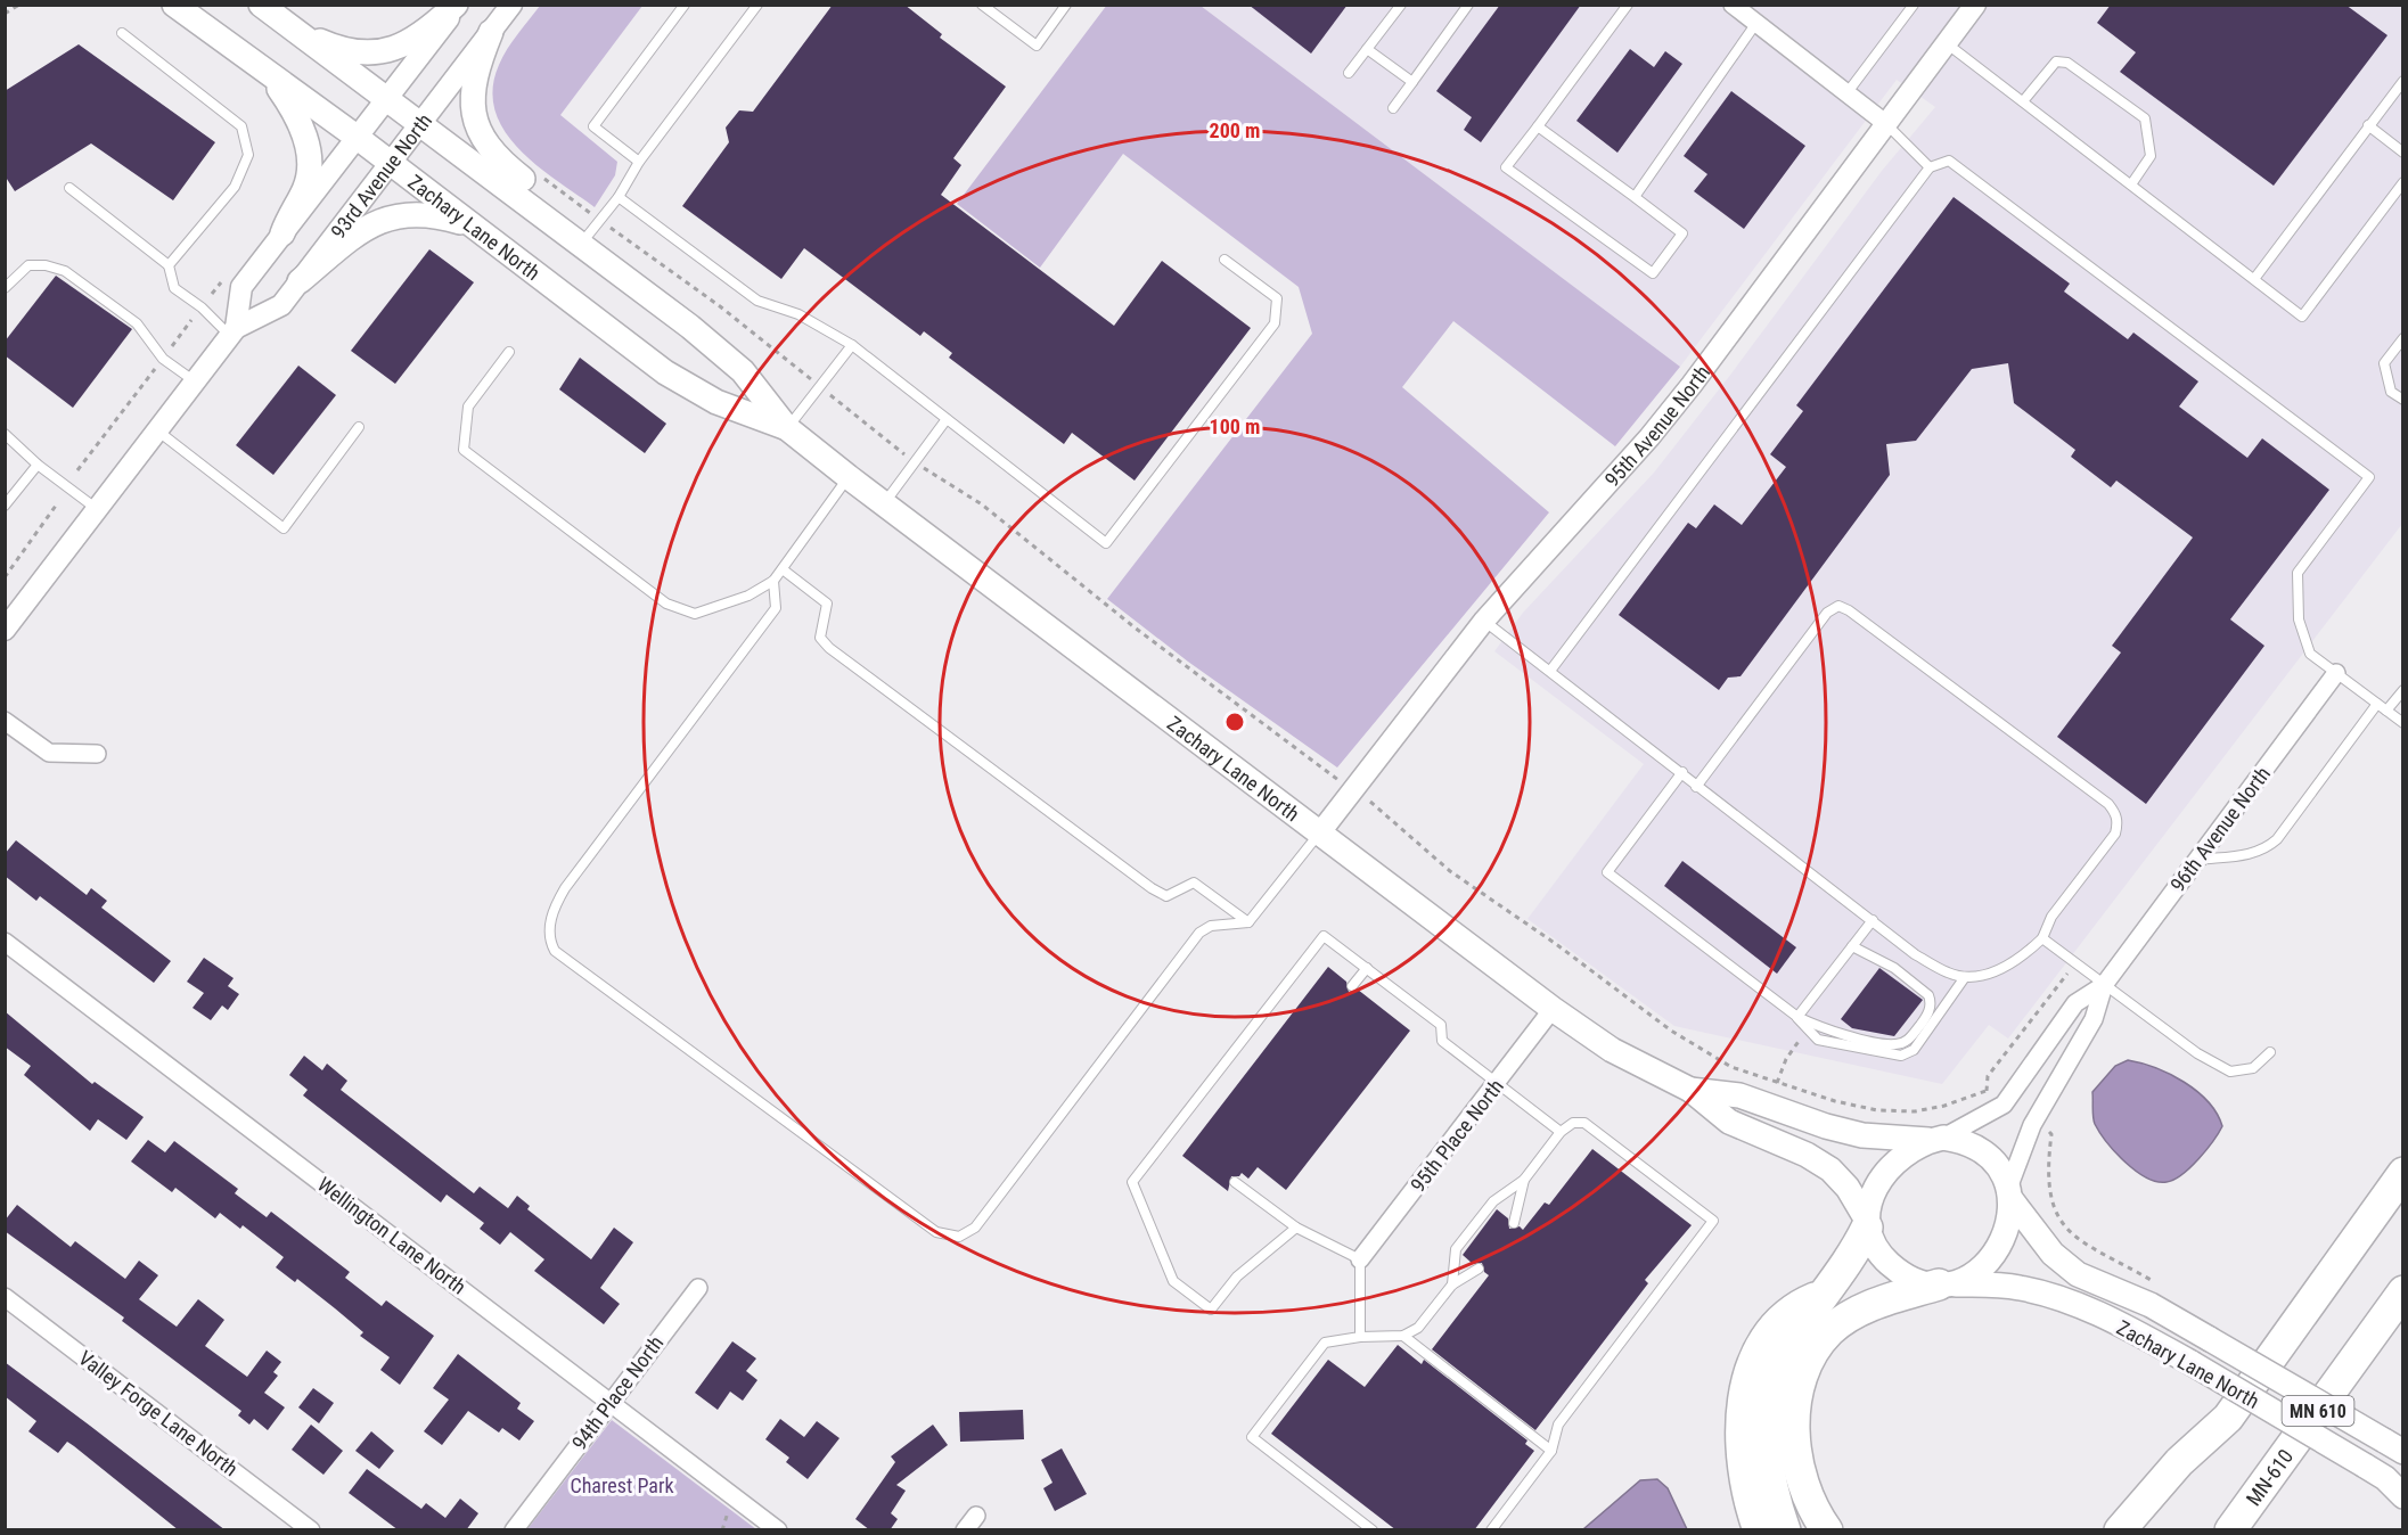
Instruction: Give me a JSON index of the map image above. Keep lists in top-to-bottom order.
{
  "streets": {
    "highway": ["MN 610", "MN-610"],
    "main road": ["Zachary Lane North"],
    "street": [
      "93rd Avenue North",
      "95th Avenue North",
      "96th Avenue North",
      "95th Place North",
      "Wellington Lane North",
      "94th Place North",
      "Valley Forge Lane North"
    ]
  },
  "crossings": [
    ["93rd Avenue North", "Zachary Lane North"],
    ["Zachary Lane North", "95th Avenue North"],
    ["Zachary Lane North", "96th Avenue North"],
    ["Zachary Lane North", "95th Place North"],
    ["Wellington Lane North", "94th Place North"]
  ],
  "parks": ["Charest Park"],
  "rings": ["200 m", "100 m"]
}
